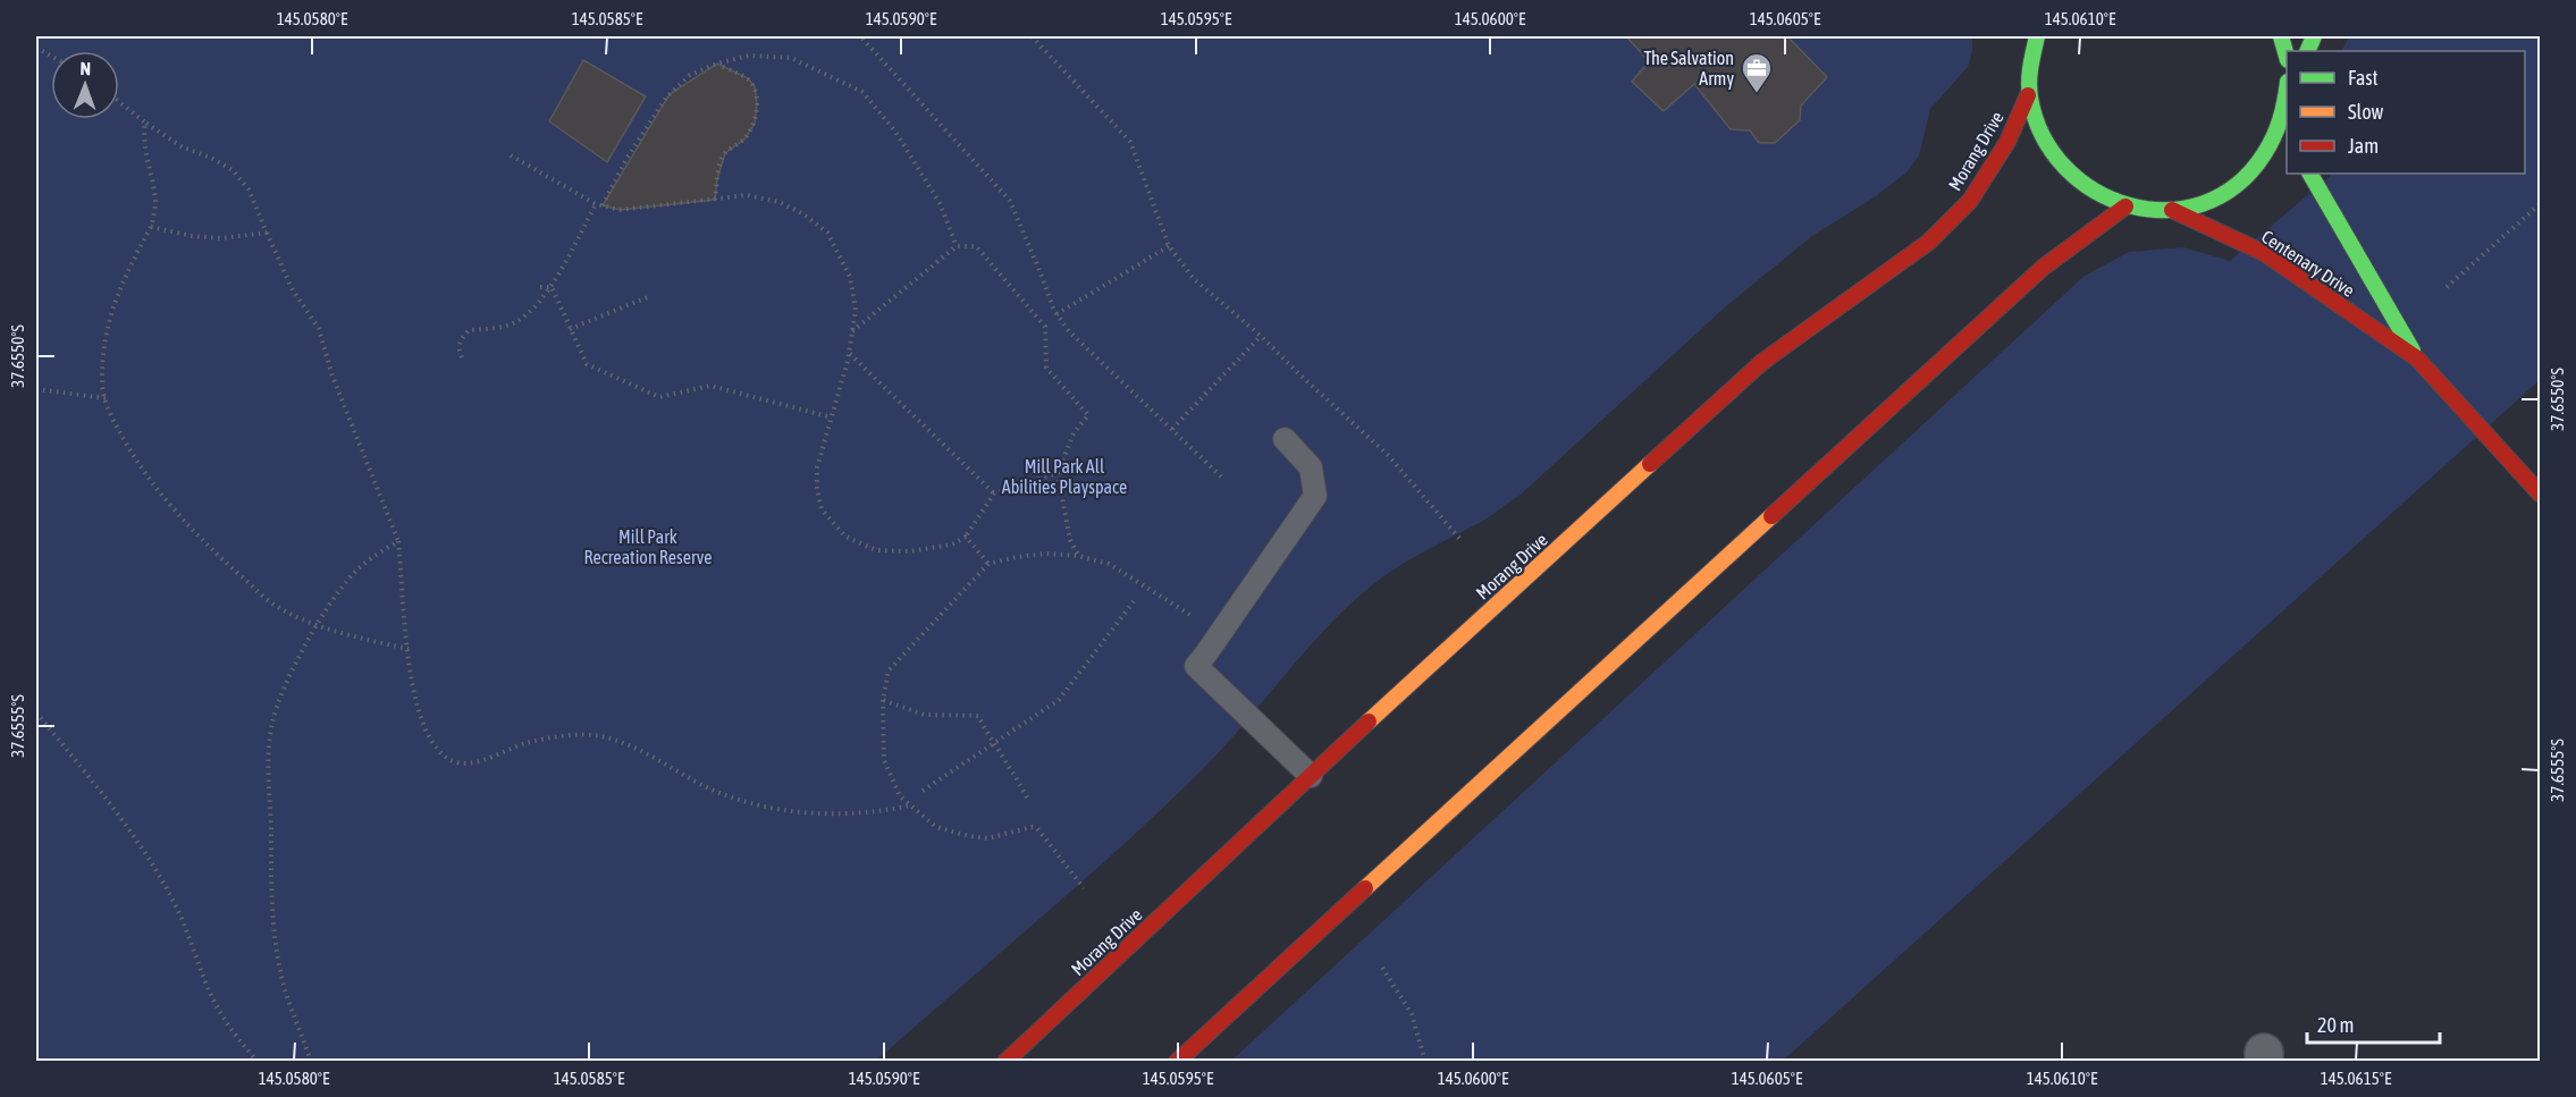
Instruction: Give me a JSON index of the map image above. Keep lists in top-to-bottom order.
{
  "streets": {
    "main road": ["Morang Drive", "Centenary Drive"]
  },
  "parks": ["Mill Park All Abilities Playspace", "Mill Park Recreation Reserve"],
  "places": {
    "office": ["The Salvation Army"]
  },
  "legend": ["Fast", "Slow", "Jam"],
  "scale_bar": "20 m",
  "north": "top",
  "coordinates": [
    "145.0580°E",
    "145.0585°E",
    "145.0590°E",
    "145.0595°E",
    "145.0600°E",
    "145.0605°E",
    "145.0610°E",
    "37.6550°S",
    "37.6555°S",
    "145.0615°E"
  ]
}
